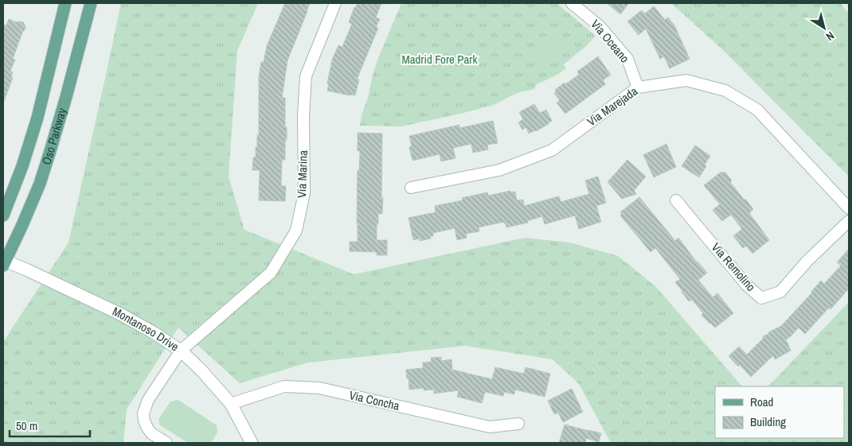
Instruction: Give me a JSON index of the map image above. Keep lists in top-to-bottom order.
{
  "streets": {
    "main road": ["Oso Parkway"],
    "street": [
      "Via Oceano",
      "Via Marejada",
      "Via Marina",
      "Via Remolino",
      "Montanoso Drive",
      "Via Concha"
    ]
  },
  "crossings": [
    ["Via Oceano", "Via Marejada"],
    ["Oso Parkway", "Montanoso Drive"],
    ["Via Marina", "Montanoso Drive"],
    ["Montanoso Drive", "Via Concha"]
  ],
  "parks": ["Madrid Fore Park"],
  "legend": ["Road", "Building"],
  "scale_bar": "50 m",
  "north": "bottom right"
}
